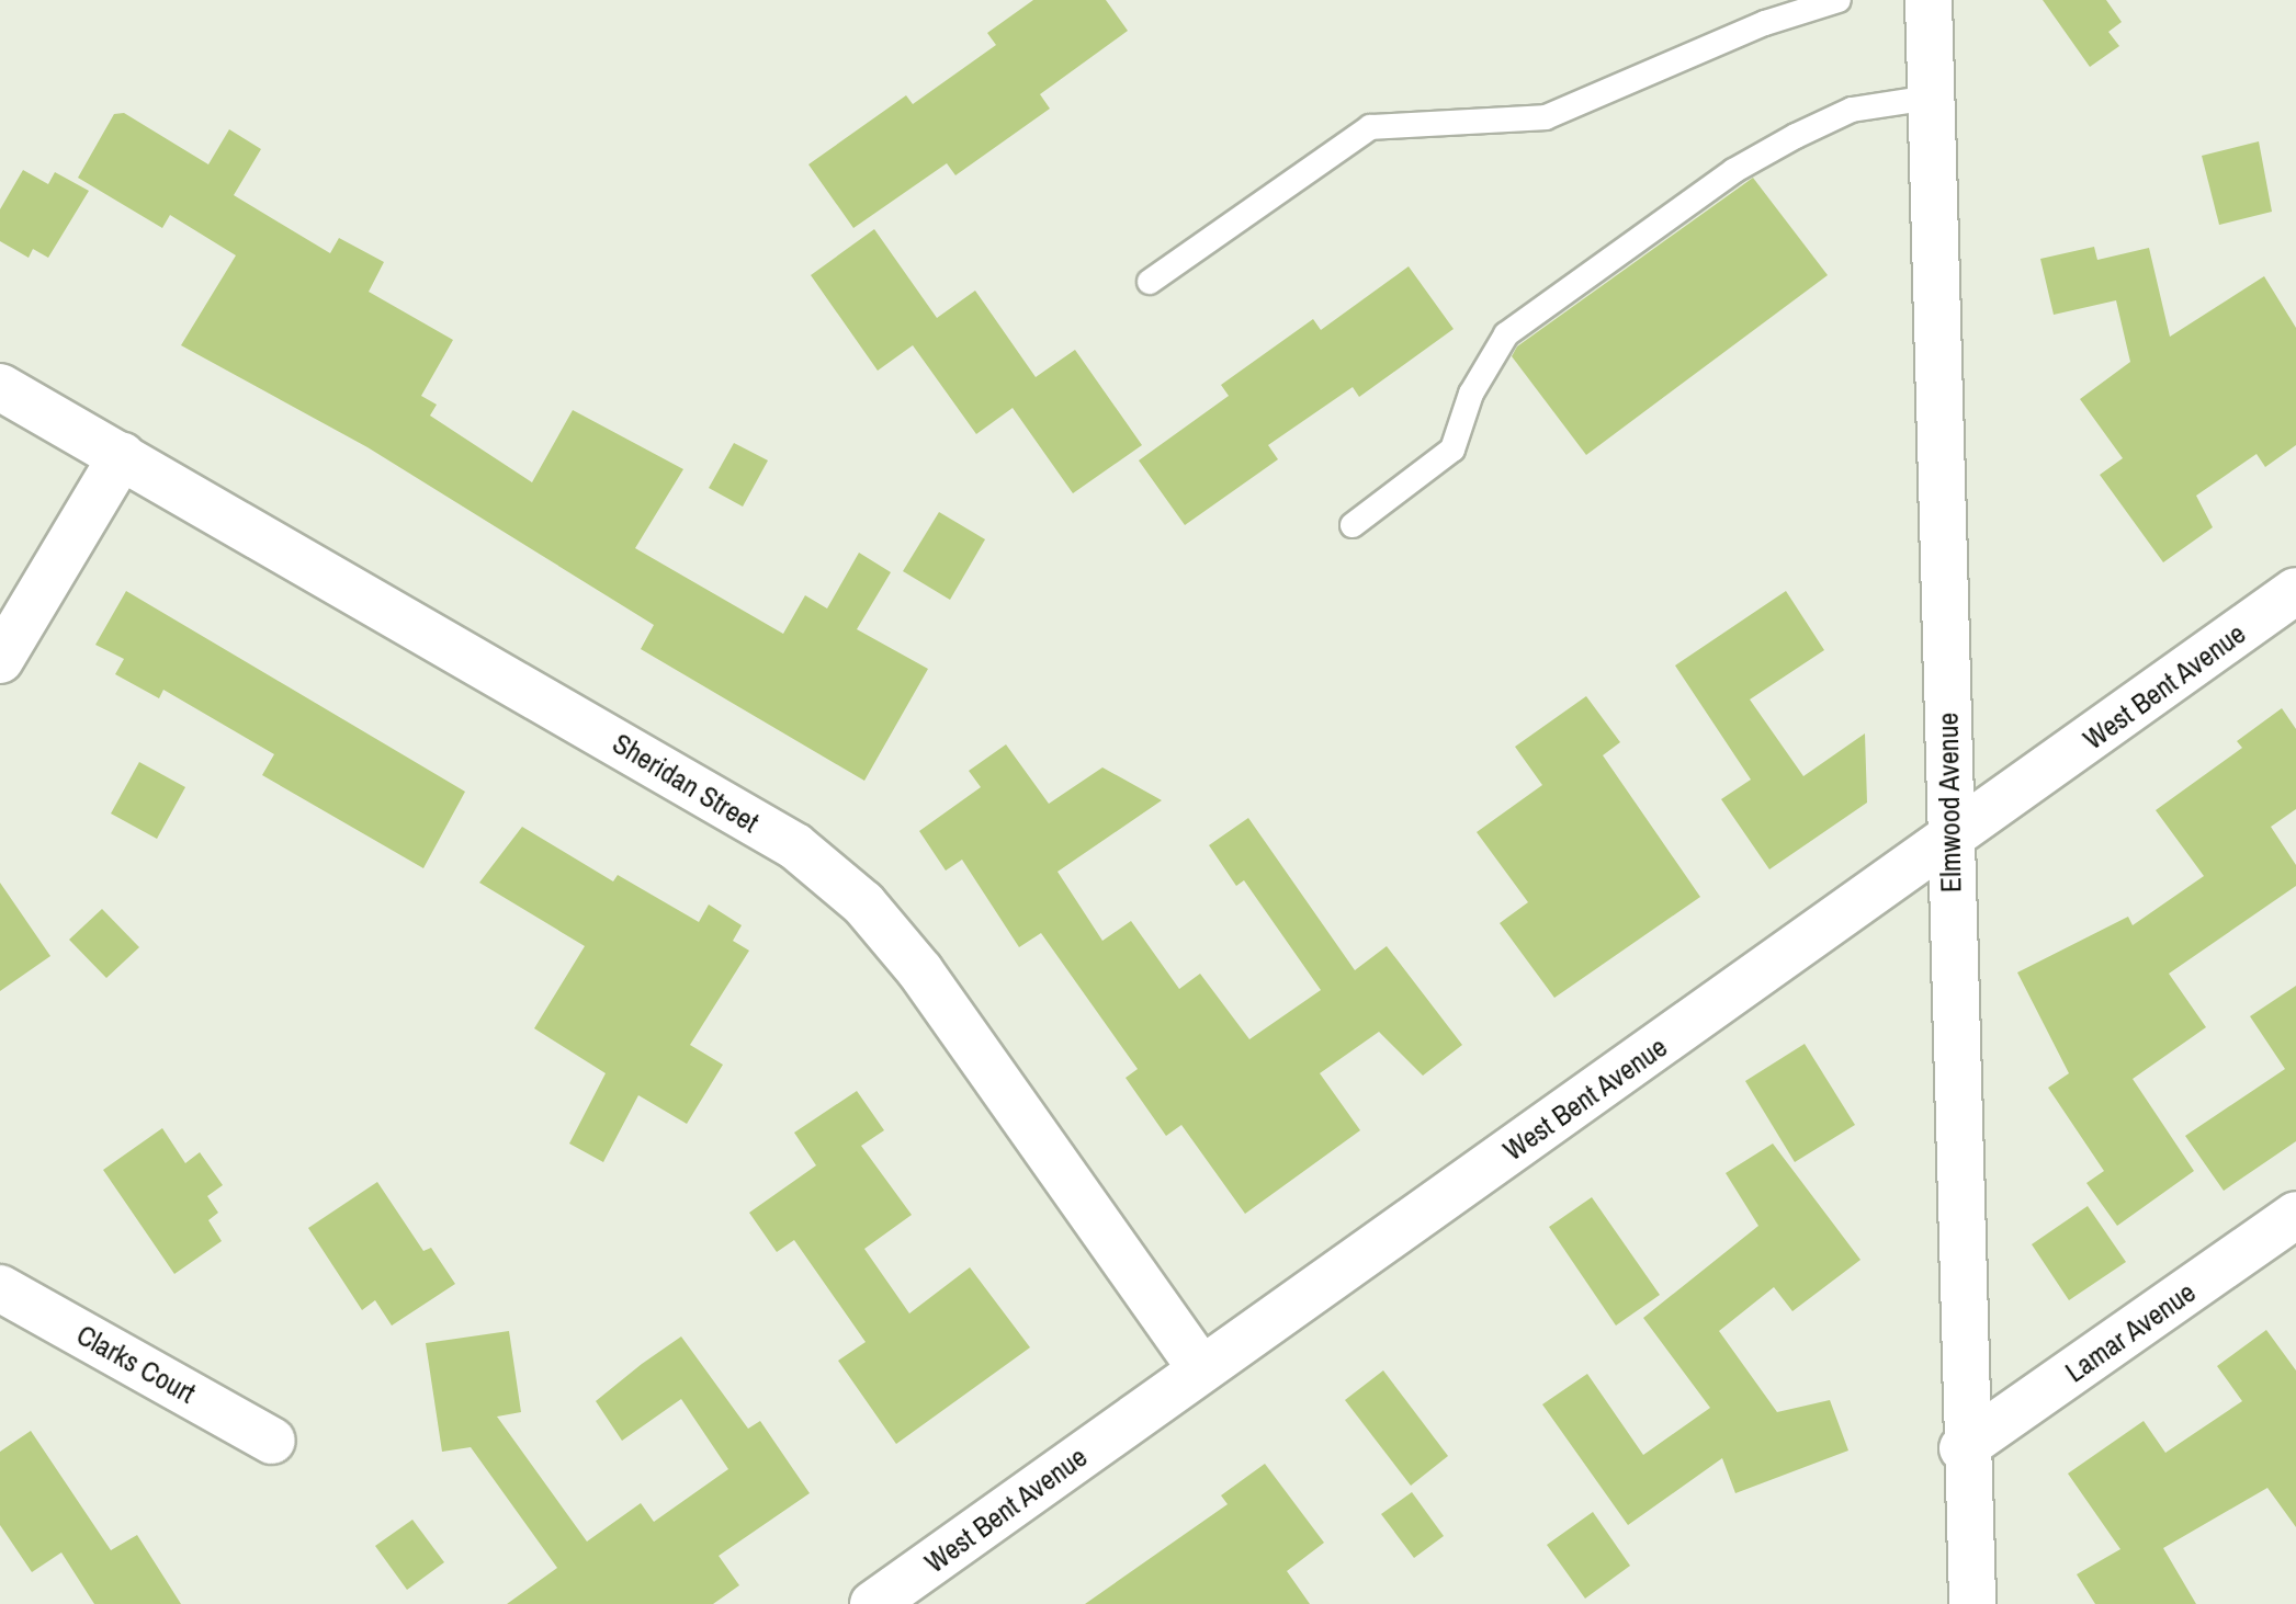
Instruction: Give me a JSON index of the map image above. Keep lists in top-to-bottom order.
{
  "streets": {
    "street": [
      "West Bent Avenue",
      "Sheridan Street",
      "Elmwood Avenue",
      "Lamar Avenue",
      "Clarks Court"
    ]
  },
  "crossings": [
    ["West Bent Avenue", "Sheridan Street"],
    ["West Bent Avenue", "Elmwood Avenue"],
    ["Elmwood Avenue", "Lamar Avenue"]
  ]
}
